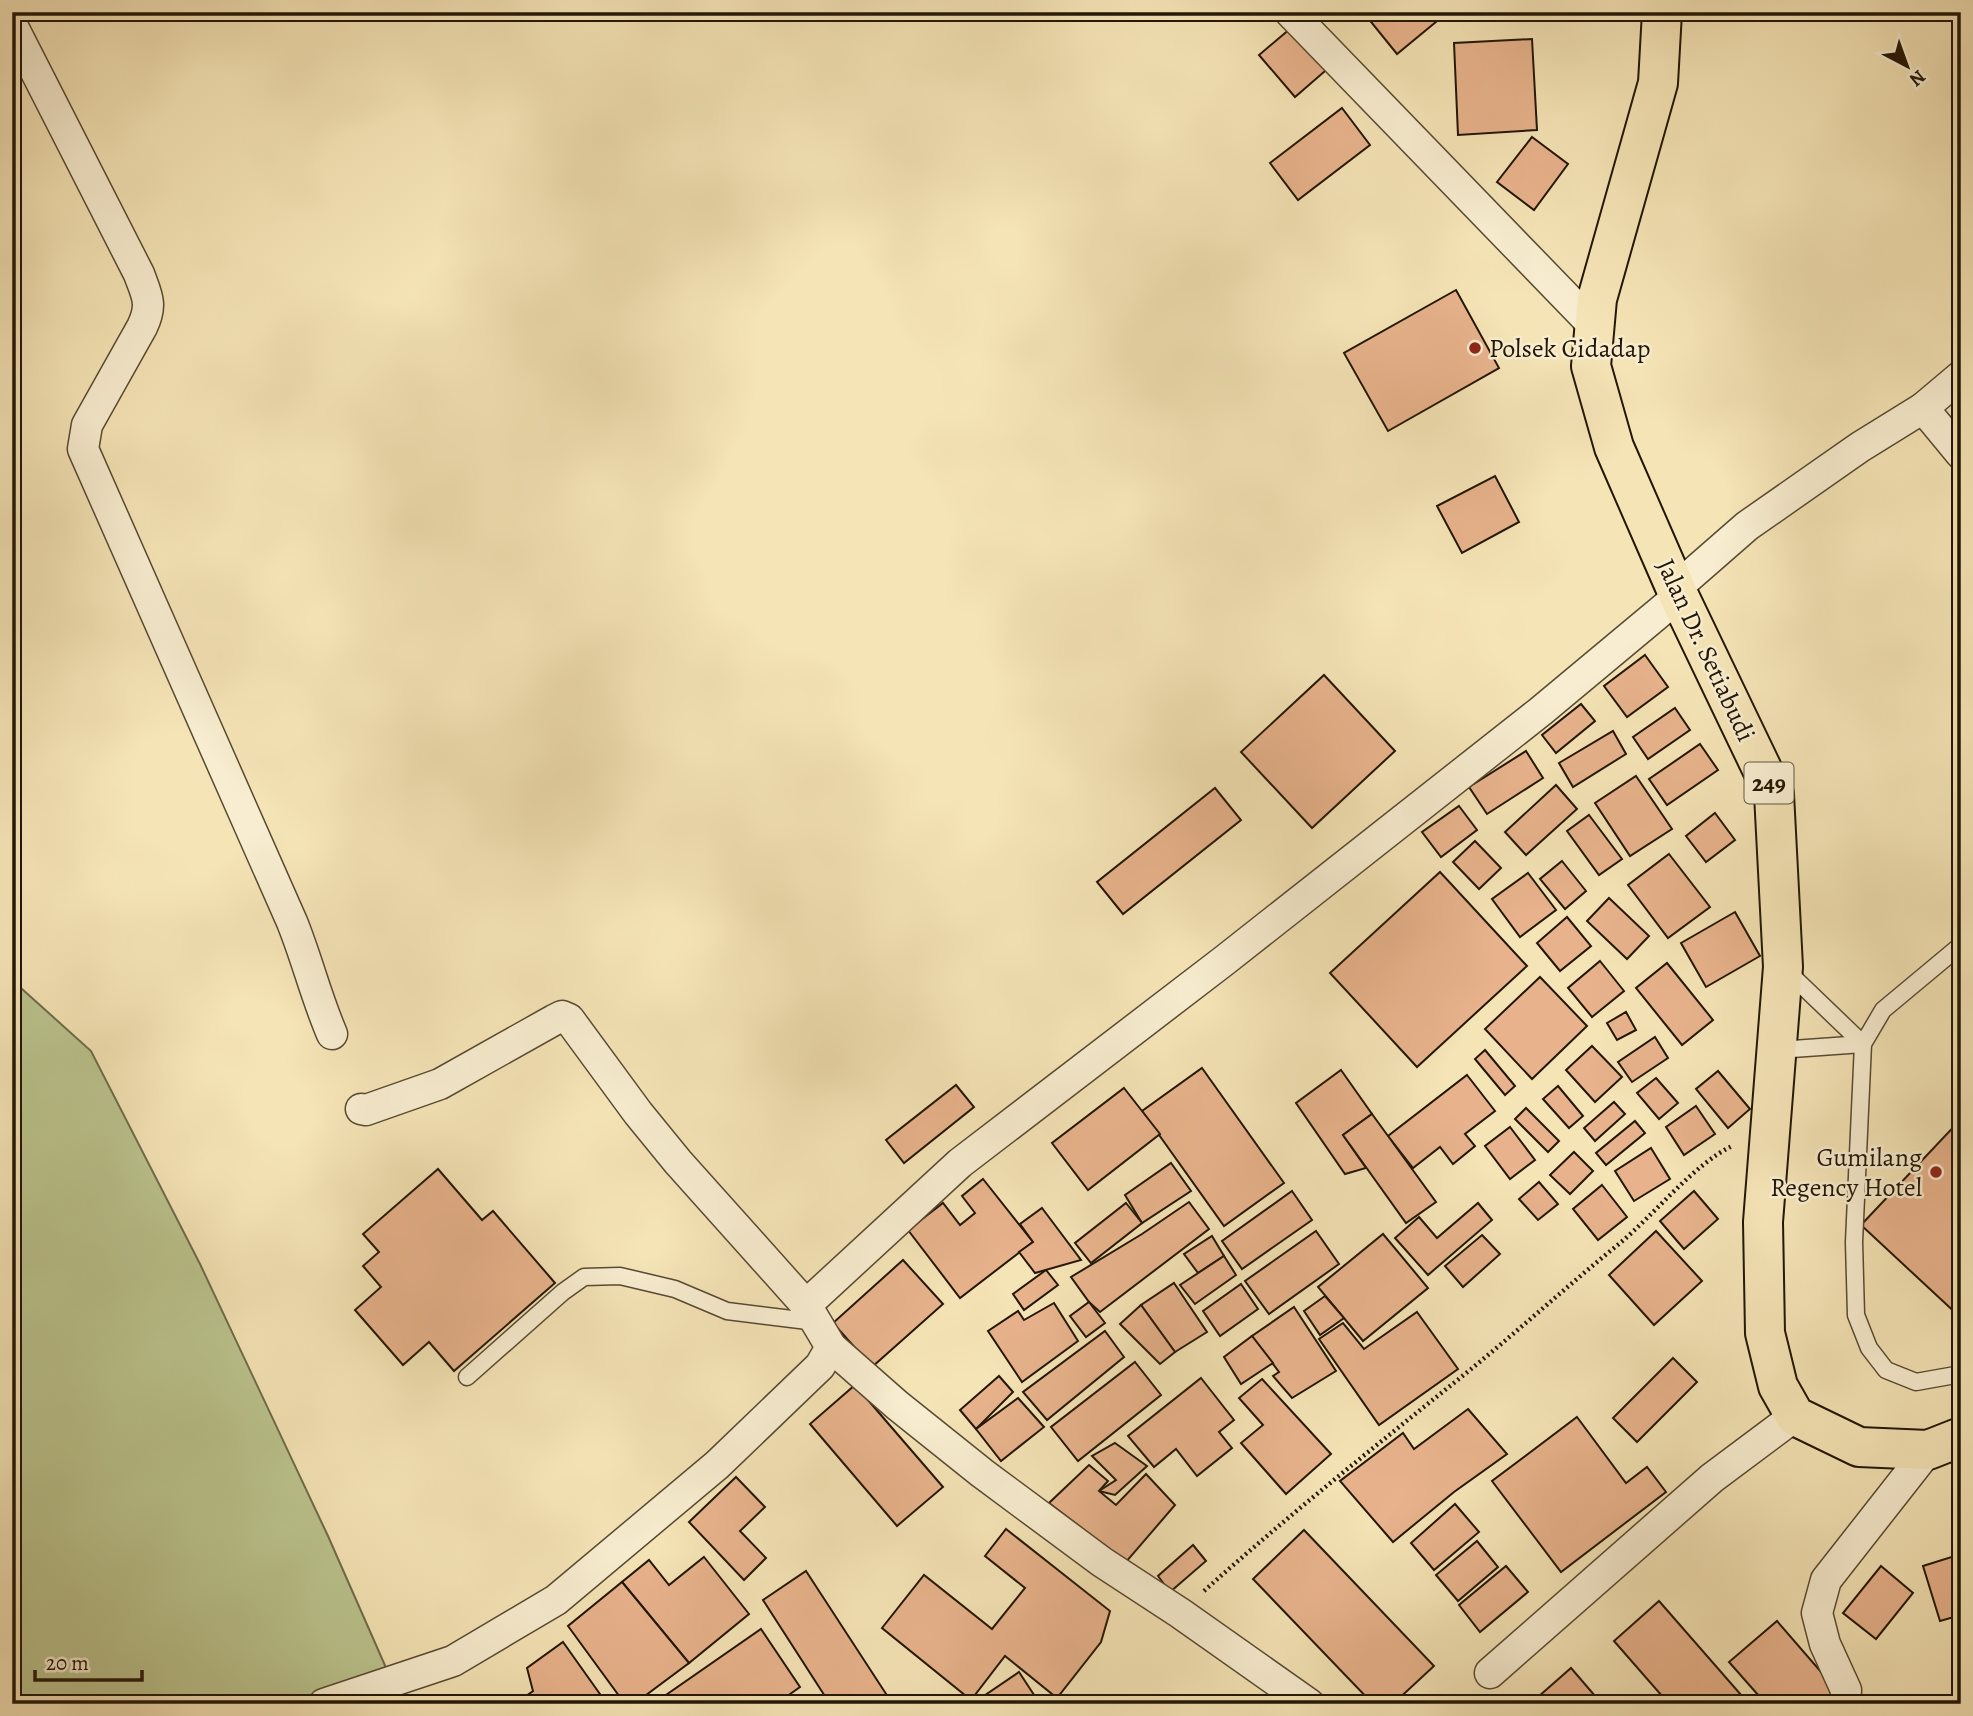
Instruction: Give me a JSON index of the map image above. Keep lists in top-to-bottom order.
{
  "streets": {
    "main road": ["Jalan Dr. Setiabudi", "249"]
  },
  "places": ["Polsek Cidadap", "Gumilang Regency Hotel"],
  "scale_bar": "20 m",
  "north": "bottom right"
}
